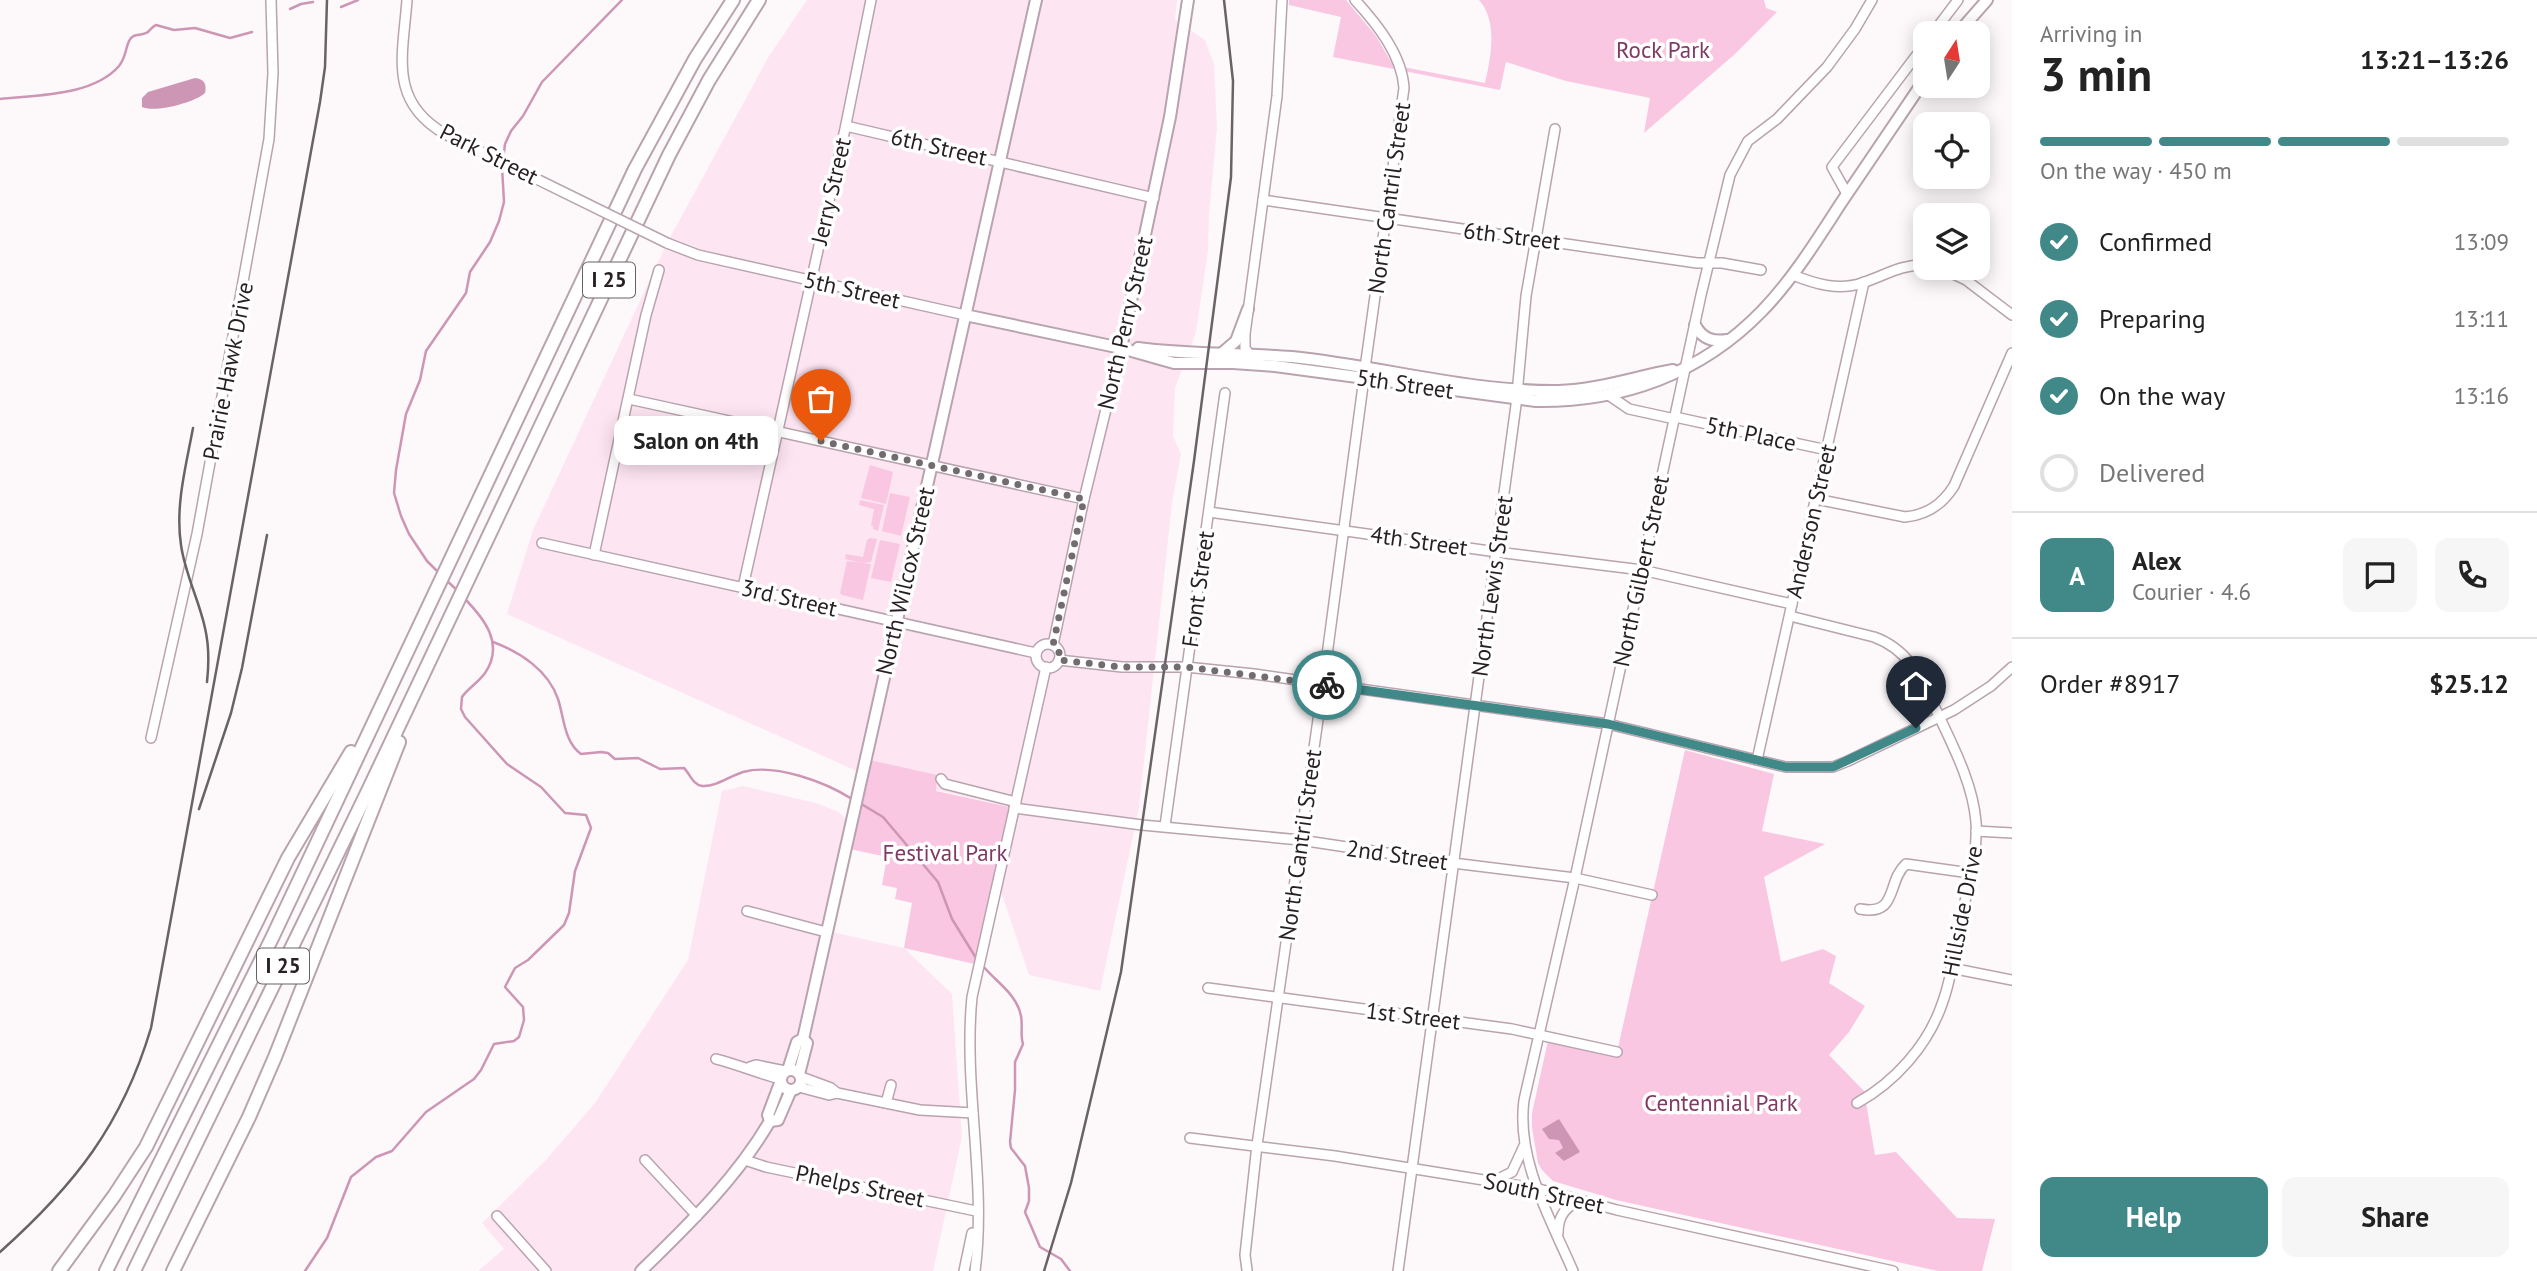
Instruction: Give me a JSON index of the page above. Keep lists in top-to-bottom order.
{
  "streets": {
    "highway": ["I 25"],
    "main road": ["5th Street", "North Perry Street", "North Wilcox Street"],
    "street": [
      "6th Street",
      "Park Street",
      "Jerry Street",
      "North Cantril Street",
      "Prairie Hawk Drive",
      "5th Place",
      "Anderson Street",
      "4th Street",
      "North Gilbert Street",
      "North Lewis Street",
      "Front Street",
      "3rd Street",
      "2nd Street",
      "Hillside Drive",
      "1st Street",
      "Phelps Street",
      "South Street"
    ]
  },
  "crossings": [
    ["6th Street", "Jerry Street"],
    ["6th Street", "North Cantril Street"],
    ["6th Street", "North Perry Street"],
    ["6th Street", "North Gilbert Street"],
    ["6th Street", "North Wilcox Street"],
    ["6th Street", "North Lewis Street"],
    ["Park Street", "5th Street"],
    ["Jerry Street", "5th Street"],
    ["Jerry Street", "3rd Street"],
    ["North Cantril Street", "5th Street"],
    ["North Cantril Street", "4th Street"],
    ["North Cantril Street", "2nd Street"],
    ["North Cantril Street", "1st Street"],
    ["North Cantril Street", "South Street"],
    ["5th Street", "North Perry Street"],
    ["5th Street", "5th Place"],
    ["5th Street", "North Gilbert Street"],
    ["5th Street", "North Wilcox Street"],
    ["5th Street", "North Lewis Street"],
    ["North Perry Street", "3rd Street"],
    ["5th Place", "Anderson Street"],
    ["5th Place", "North Gilbert Street"],
    ["Anderson Street", "4th Street"],
    ["Anderson Street", "Hillside Drive"],
    ["4th Street", "North Gilbert Street"],
    ["4th Street", "North Lewis Street"],
    ["4th Street", "Front Street"],
    ["North Gilbert Street", "2nd Street"],
    ["North Gilbert Street", "1st Street"],
    ["North Gilbert Street", "South Street"],
    ["North Wilcox Street", "3rd Street"],
    ["North Wilcox Street", "Phelps Street"],
    ["North Lewis Street", "2nd Street"],
    ["North Lewis Street", "1st Street"],
    ["North Lewis Street", "South Street"],
    ["Front Street", "2nd Street"]
  ],
  "parks": ["Rock Park", "Festival Park", "Centennial Park"],
  "places": ["Salon on 4th"],
  "north": "top",
  "page": {
    "heading": ["3 min", "Arriving in", "13:21–13:26"],
    "panel": [
      "Alex",
      "Courier · 4.6",
      "Order #8917",
      "$25.12"
    ],
    "bar": "On the way · 450 m",
    "list": [
      ["Confirmed", "13:09"],
      ["Preparing", "13:11"],
      ["On the way", "13:16"],
      "Delivered"
    ],
    "bubble": "Salon on 4th",
    "round": "A",
    "buttons": ["Help", "Share"]
  }
}
